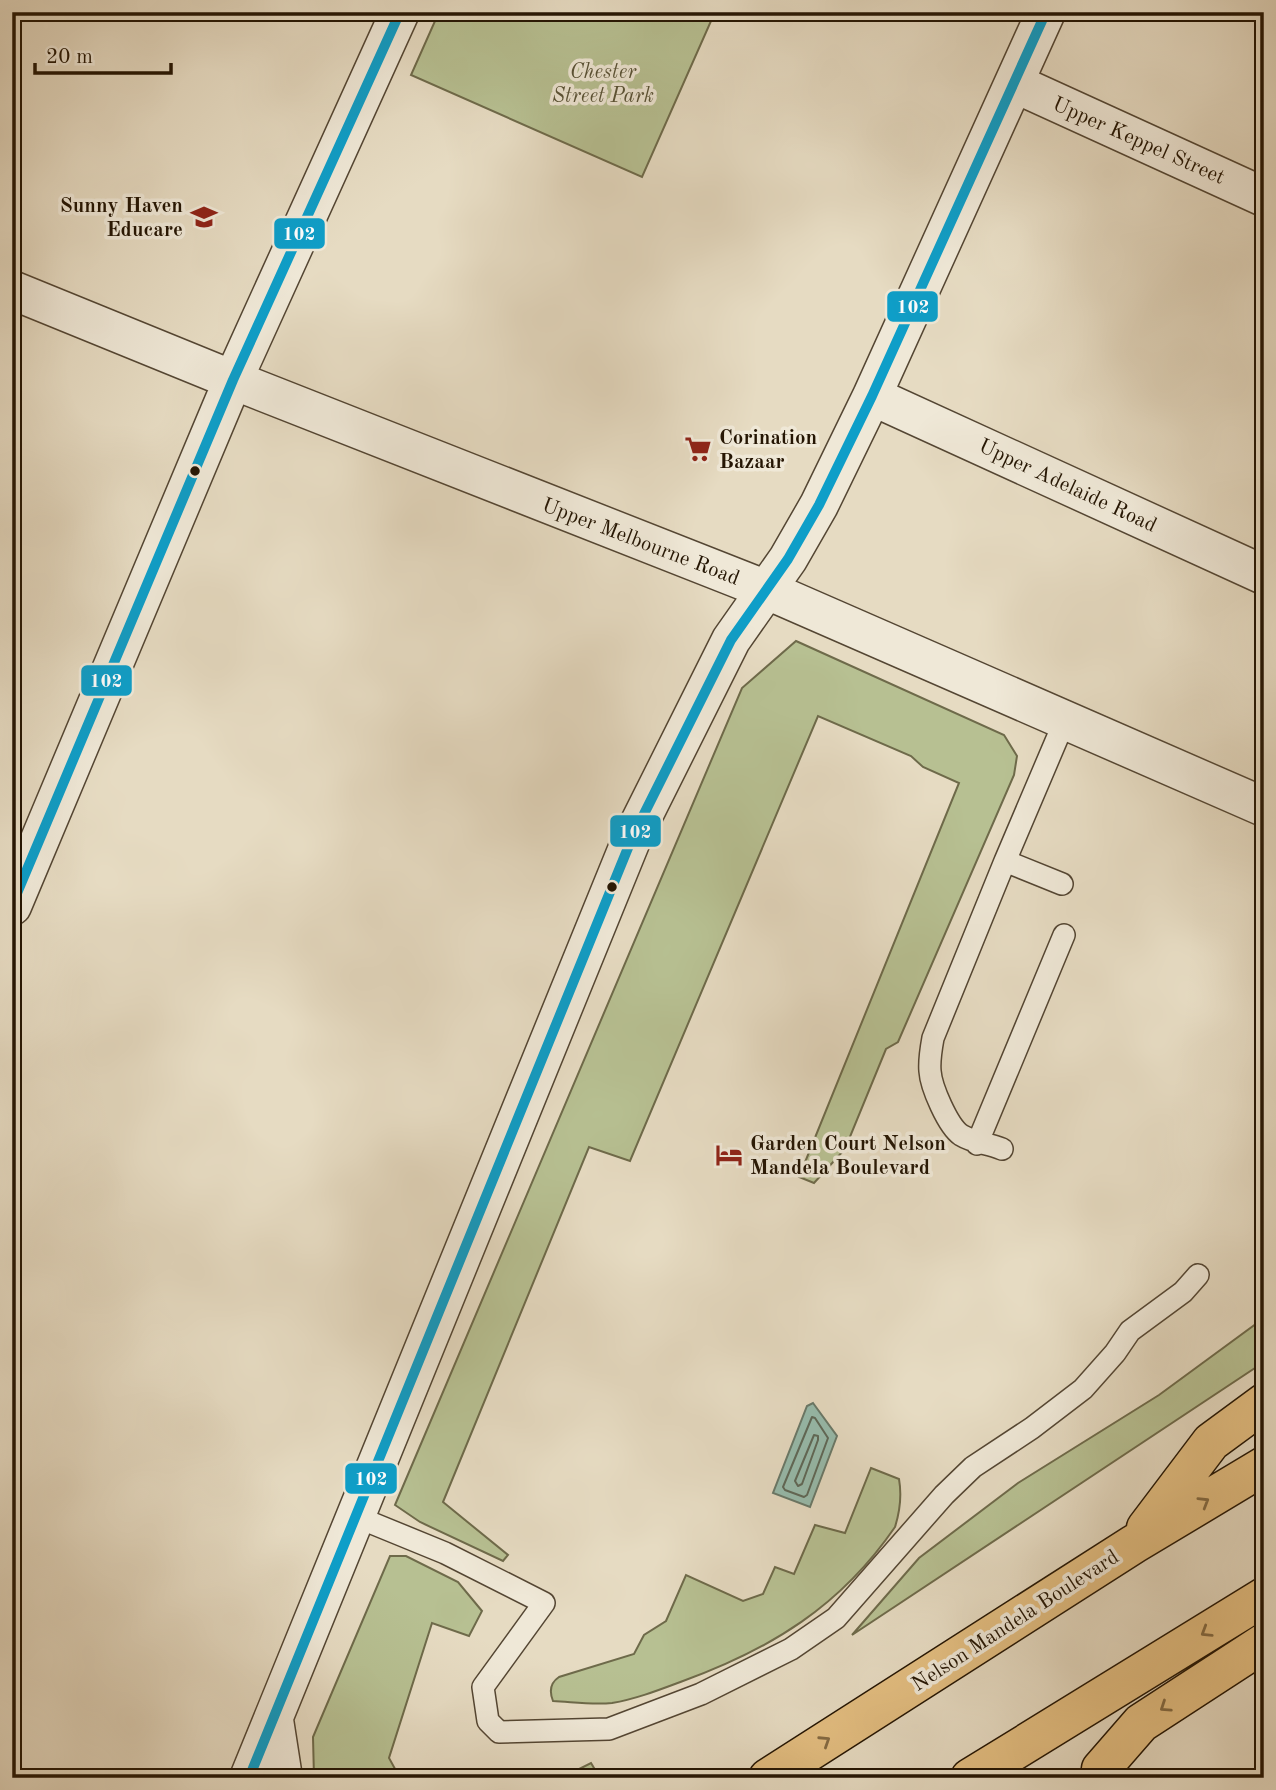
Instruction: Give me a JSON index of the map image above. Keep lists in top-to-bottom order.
{
  "streets": {
    "highway": ["Nelson Mandela Boulevard"],
    "street": ["Upper Keppel Street", "Upper Adelaide Road", "Upper Melbourne Road"]
  },
  "parks": ["Chester Street Park"],
  "places": {
    "school or university": ["Sunny Haven Educare"],
    "supermarket": ["Corination Bazaar"],
    "hotel": ["Garden Court Nelson Mandela Boulevard"]
  },
  "lines": ["transit line 102"],
  "scale_bar": "20 m"
}
